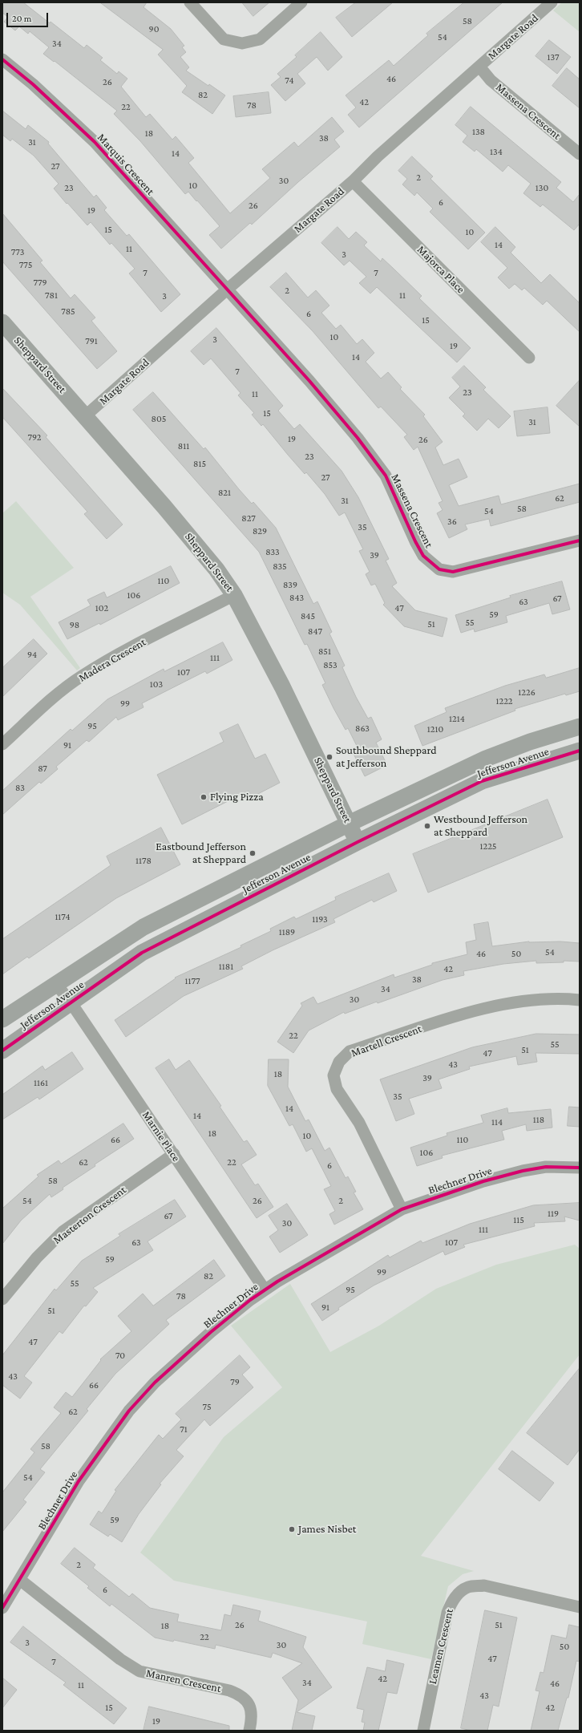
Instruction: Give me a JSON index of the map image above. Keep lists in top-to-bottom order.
{
  "streets": {
    "street": [
      "Margate Road",
      "Massena Crescent",
      "Marquis Crescent",
      "Majorca Place",
      "Sheppard Street",
      "Madera Crescent",
      "Jefferson Avenue",
      "Martell Crescent",
      "Marnie Place",
      "Blechner Drive",
      "Masterton Crescent",
      "Leamen Crescent",
      "Manren Crescent"
    ]
  },
  "crossings": [
    ["Margate Road", "Massena Crescent"],
    ["Margate Road", "Marquis Crescent"],
    ["Margate Road", "Majorca Place"],
    ["Margate Road", "Sheppard Street"],
    ["Massena Crescent", "Marquis Crescent"],
    ["Sheppard Street", "Madera Crescent"],
    ["Sheppard Street", "Jefferson Avenue"],
    ["Jefferson Avenue", "Marnie Place"],
    ["Martell Crescent", "Blechner Drive"],
    ["Marnie Place", "Blechner Drive"],
    ["Marnie Place", "Masterton Crescent"],
    ["Blechner Drive", "Manren Crescent"]
  ],
  "places": [
    "Southbound Sheppard at Jefferson",
    "Flying Pizza",
    "Westbound Jefferson at Sheppard",
    "Eastbound Jefferson at Sheppard",
    "James Nisbet"
  ],
  "house_numbers": [
    "58",
    "90",
    "54",
    "34",
    "137",
    "46",
    "74",
    "26",
    "82",
    "42",
    "78",
    "22",
    "138",
    "18",
    "38",
    "31",
    "134",
    "14",
    "27",
    "2",
    "30",
    "10",
    "23",
    "130",
    "6",
    "26",
    "19",
    "15",
    "10",
    "14",
    "11",
    "773",
    "3",
    "775",
    "7",
    "7",
    "779",
    "2",
    "781",
    "11",
    "3",
    "785",
    "6",
    "15",
    "10",
    "3",
    "791",
    "19",
    "14",
    "7",
    "23",
    "11",
    "15",
    "805",
    "31",
    "792",
    "19",
    "26",
    "811",
    "23",
    "815",
    "27",
    "821",
    "62",
    "31",
    "58",
    "54",
    "827",
    "36",
    "35",
    "829",
    "833",
    "39",
    "835",
    "110",
    "839",
    "106",
    "843",
    "67",
    "63",
    "102",
    "47",
    "59",
    "845",
    "55",
    "51",
    "98",
    "847",
    "851",
    "94",
    "111",
    "853",
    "107",
    "103",
    "1226",
    "1222",
    "99",
    "1214",
    "95",
    "863",
    "1210",
    "91",
    "87",
    "83",
    "1225",
    "1178",
    "1174",
    "1193",
    "1189",
    "54",
    "46",
    "50",
    "1181",
    "42",
    "38",
    "1177",
    "34",
    "30",
    "22",
    "55",
    "51",
    "47",
    "43",
    "18",
    "39",
    "1161",
    "35",
    "14",
    "14",
    "118",
    "114",
    "18",
    "10",
    "66",
    "110",
    "106",
    "62",
    "22",
    "6",
    "58",
    "54",
    "26",
    "2",
    "119",
    "67",
    "115",
    "30",
    "111",
    "63",
    "107",
    "59",
    "99",
    "82",
    "55",
    "95",
    "78",
    "91",
    "51",
    "47",
    "70",
    "43",
    "79",
    "66",
    "75",
    "62",
    "71",
    "58",
    "54",
    "59",
    "2",
    "6",
    "26",
    "51",
    "18",
    "22",
    "3",
    "30",
    "50",
    "47",
    "7",
    "42",
    "34",
    "46",
    "11",
    "43",
    "15",
    "42",
    "19"
  ],
  "scale_bar": "20 m"
}
